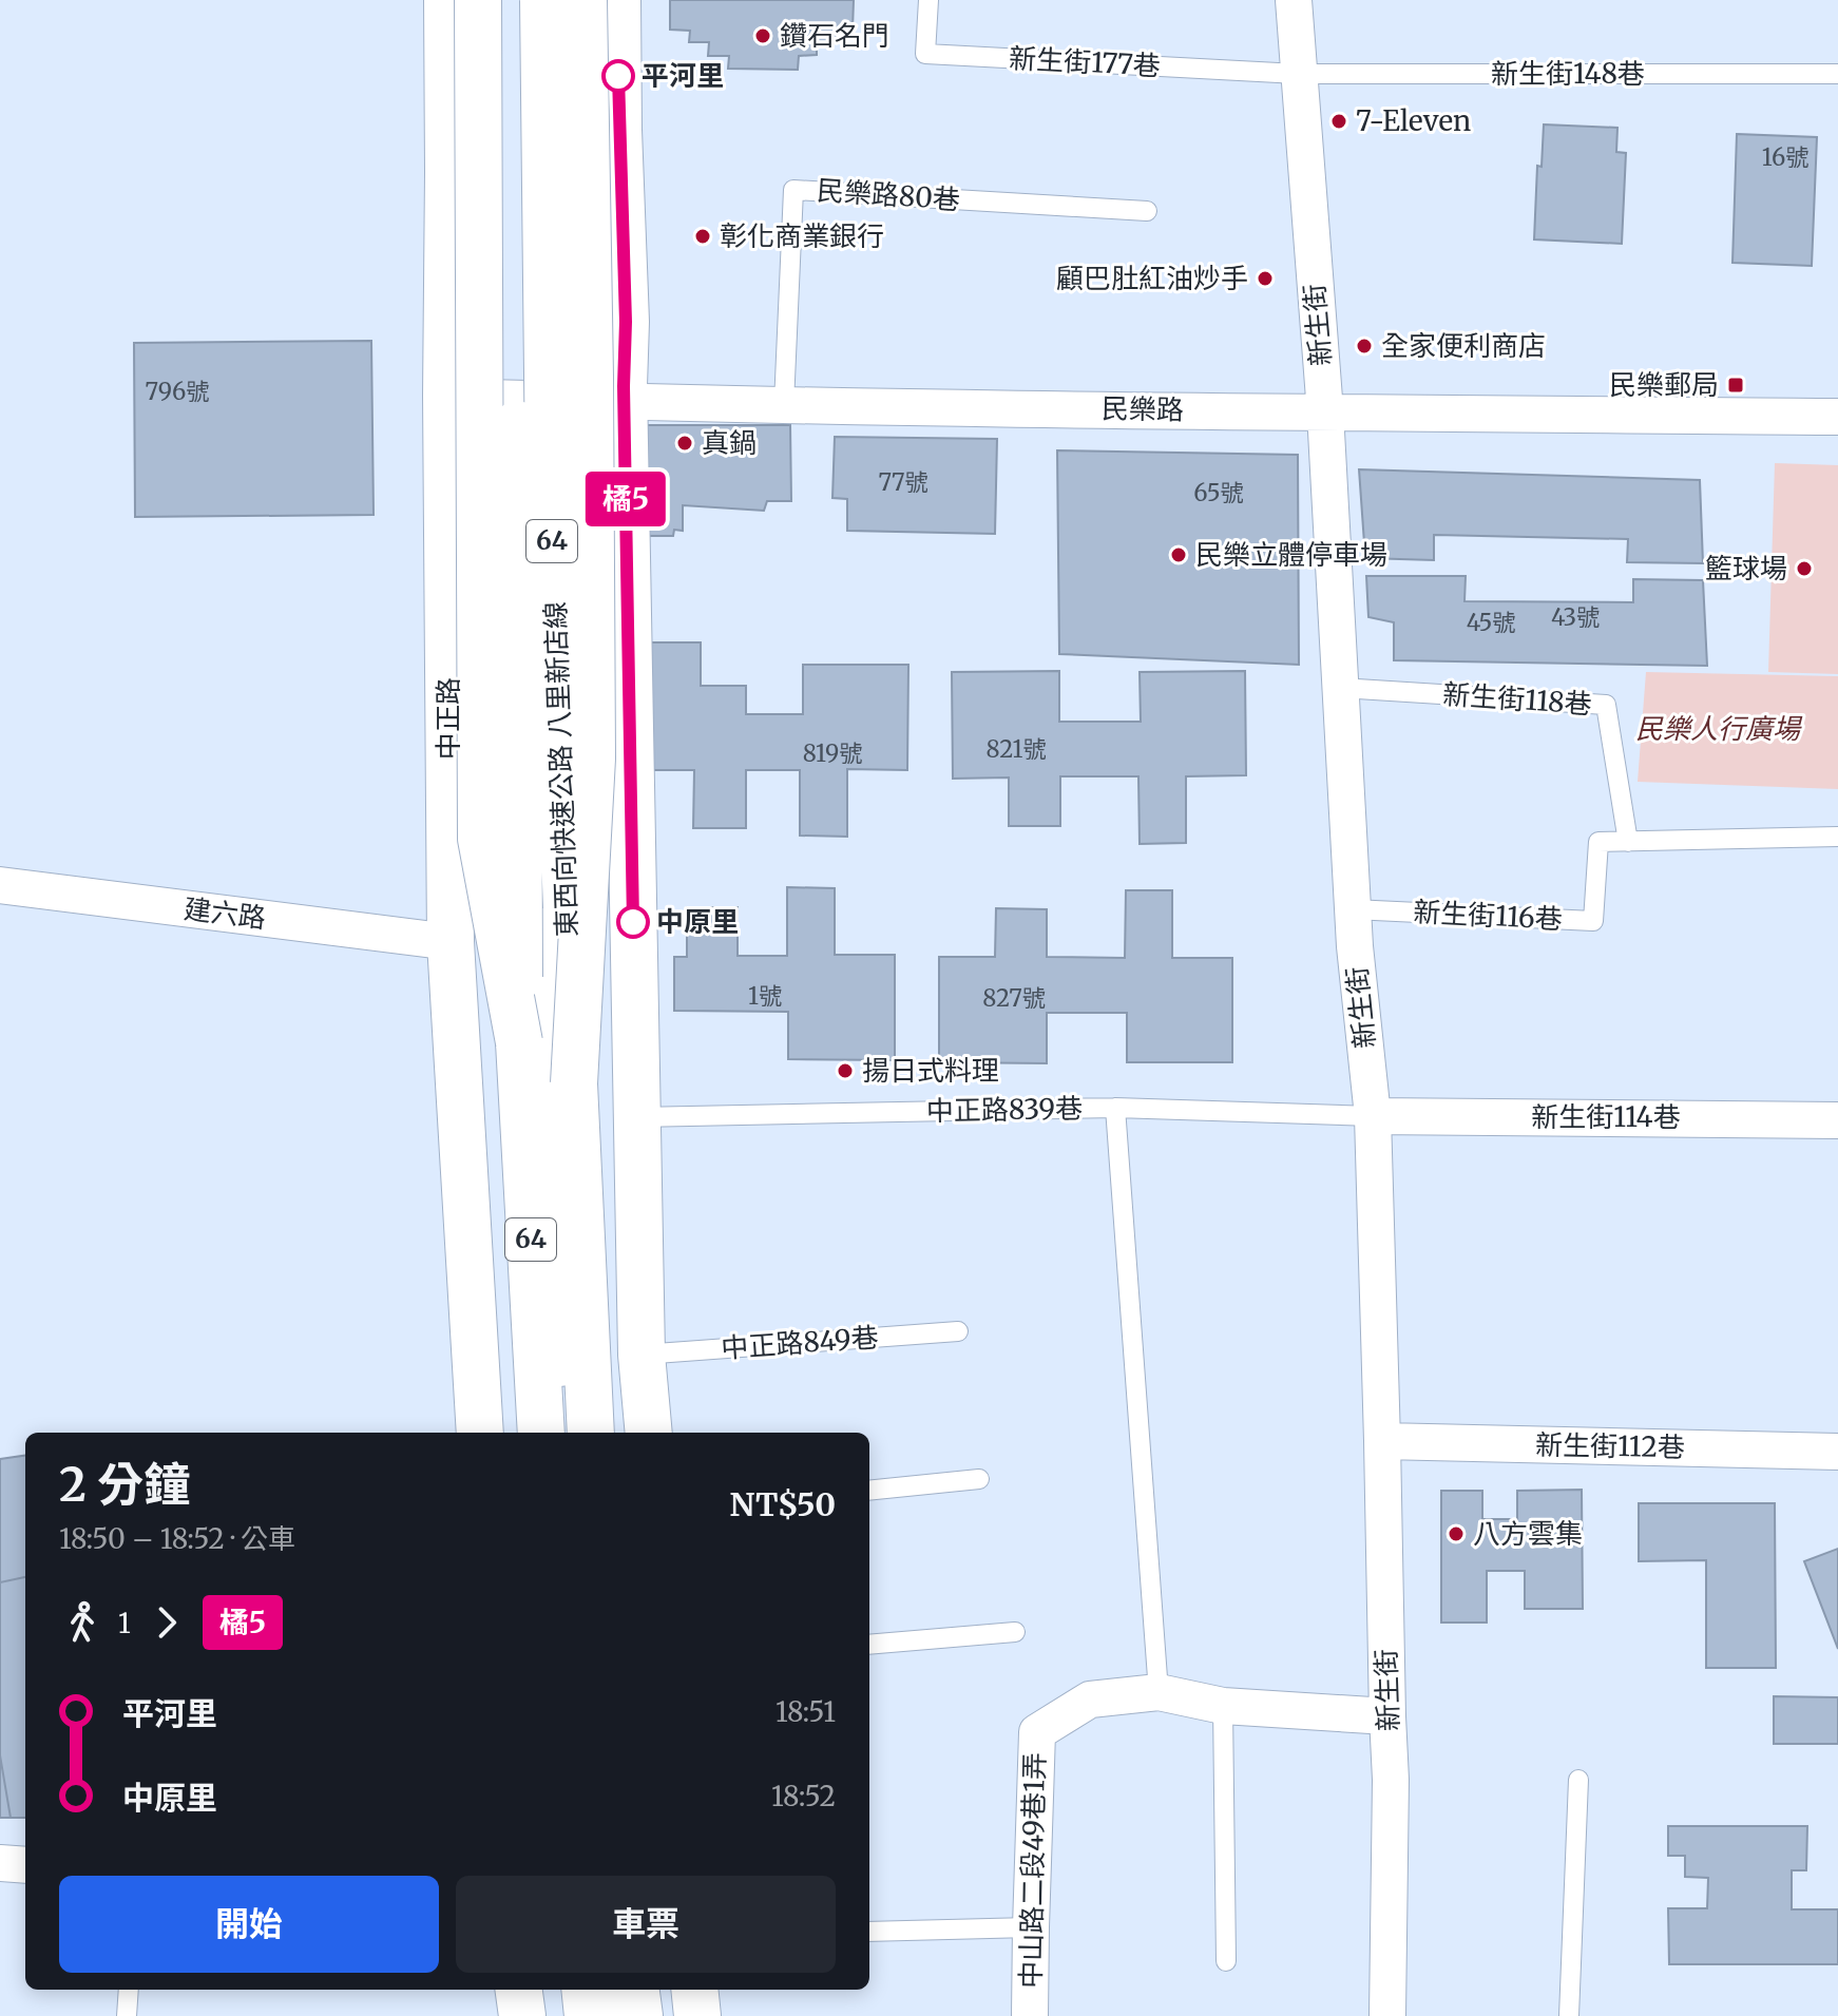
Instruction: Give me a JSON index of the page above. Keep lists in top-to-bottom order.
{
  "streets": {
    "main road": ["64", "中正路", "東西向快速公路 八里新店線"],
    "street": [
      "新生街",
      "民樂路",
      "建六路",
      "新生街114巷",
      "新生街112巷",
      "中山路二段49巷1弄"
    ],
    "lane": [
      "新生街177巷",
      "新生街148巷",
      "民樂路80巷",
      "新生街118巷",
      "新生街116巷",
      "中正路839巷",
      "中正路849巷"
    ]
  },
  "crossings": [
    ["新生街177巷", "新生街148巷"],
    ["新生街177巷", "新生街"],
    ["新生街148巷", "新生街"],
    ["民樂路80巷", "民樂路"],
    ["新生街", "民樂路"],
    ["新生街", "新生街118巷"],
    ["新生街", "新生街116巷"],
    ["新生街", "中正路839巷"],
    ["新生街", "新生街114巷"],
    ["新生街", "新生街112巷"],
    ["新生街", "中山路二段49巷1弄"],
    ["民樂路", "中正路"],
    ["新生街118巷", "新生街116巷"],
    ["中正路", "建六路"],
    ["中正路839巷", "新生街114巷"]
  ],
  "parks": ["民樂人行廣場"],
  "places": {
    "other": [
      "鑽石名門",
      "平河里",
      "7-Eleven",
      "彰化商業銀行",
      "顧巴肚紅油炒手",
      "全家便利商店",
      "真鍋",
      "民樂立體停車場",
      "籃球場",
      "中原里",
      "揚日式料理",
      "八方雲集"
    ],
    "transit": ["民樂郵局"]
  },
  "lines": ["bus line 橘5"],
  "house_numbers": [
    "16號",
    "796號",
    "77號",
    "65號",
    "43號",
    "45號",
    "821號",
    "819號",
    "1號",
    "827號"
  ],
  "page": {
    "on_map": "橘5",
    "heading": ["2 分鐘", "18:50 – 18:52 · 公車", "NT$50"],
    "legs": ["1", "橘5"],
    "list": [
      {
        "name": "平河里",
        "value": "18:51"
      },
      {
        "name": "中原里",
        "value": "18:52"
      }
    ],
    "buttons": ["開始", "車票"]
  }
}
